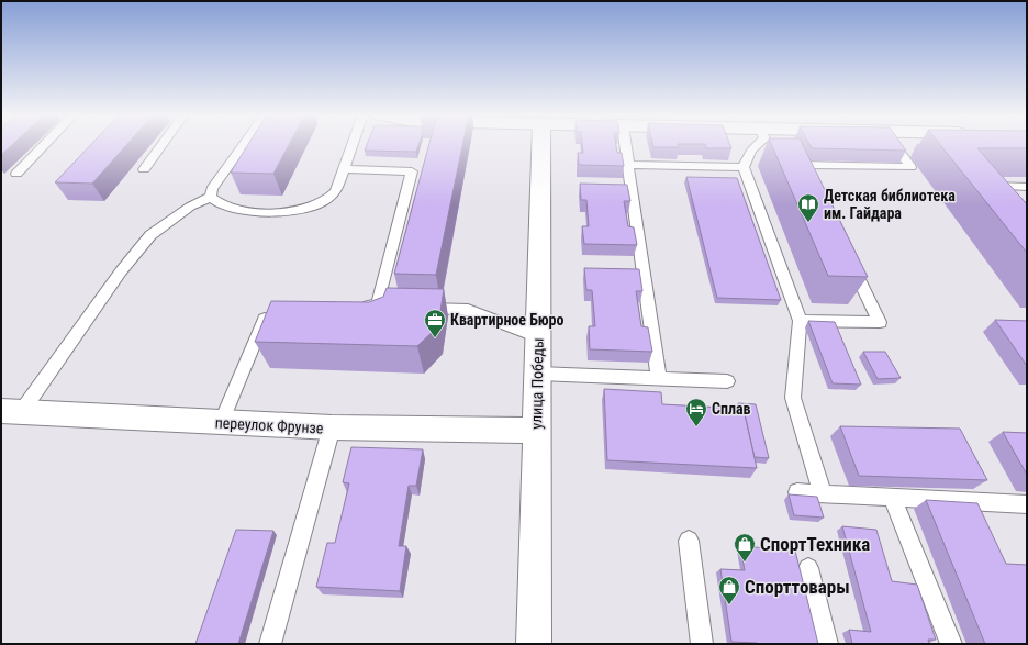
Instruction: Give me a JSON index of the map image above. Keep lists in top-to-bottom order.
{
  "streets": {
    "street": ["улица Победы", "переулок Фрунзе"]
  },
  "crossings": [
    ["улица Победы", "переулок Фрунзе"]
  ],
  "places": {
    "library": ["Детская библиотека им. Гайдара"],
    "office": ["Квартирное Бюро"],
    "hotel": ["Сплав"],
    "shop": ["СпортТехника", "Спорттовары"]
  }
}
